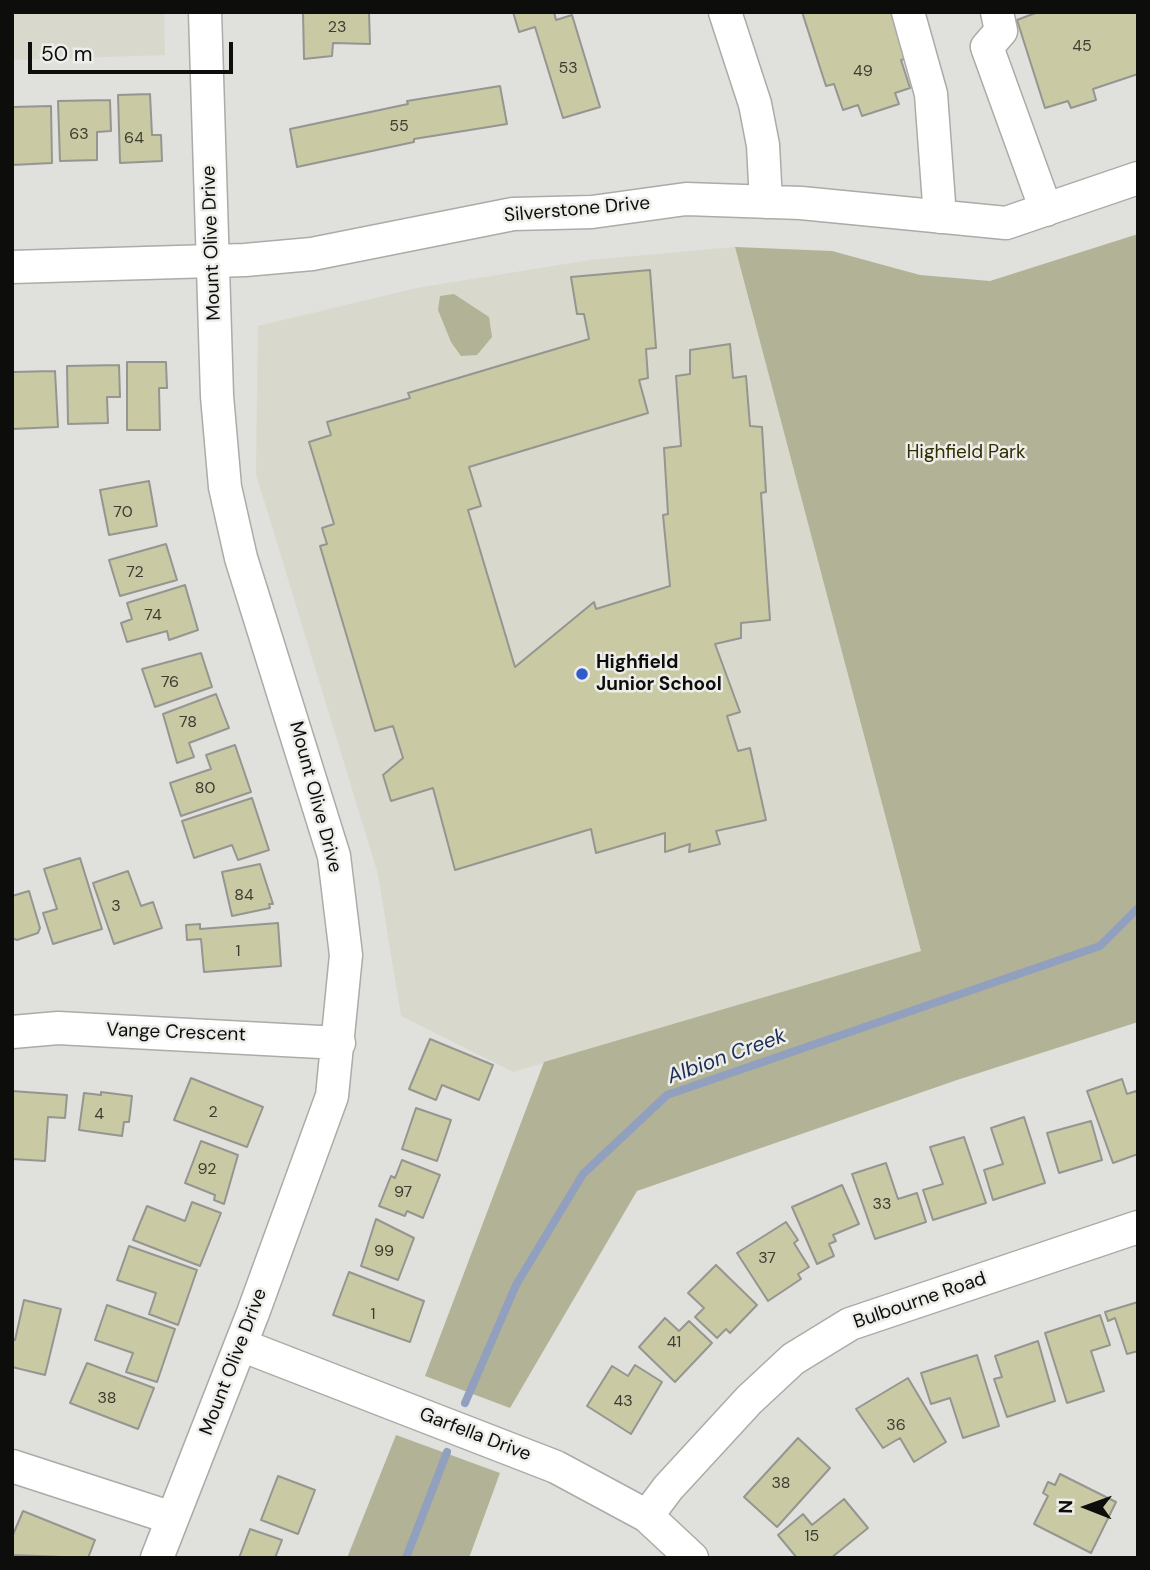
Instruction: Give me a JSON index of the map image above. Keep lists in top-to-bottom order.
{
  "streets": {
    "street": [
      "Silverstone Drive",
      "Mount Olive Drive",
      "Vange Crescent",
      "Bulbourne Road",
      "Garfella Drive"
    ]
  },
  "crossings": [
    ["Silverstone Drive", "Mount Olive Drive"],
    ["Mount Olive Drive", "Vange Crescent"],
    ["Mount Olive Drive", "Garfella Drive"],
    ["Bulbourne Road", "Garfella Drive"]
  ],
  "water": ["Albion Creek"],
  "parks": ["Highfield Park"],
  "places": ["Highfield Junior School"],
  "house_numbers": [
    "23",
    "45",
    "53",
    "49",
    "55",
    "63",
    "64",
    "70",
    "72",
    "74",
    "76",
    "78",
    "80",
    "84",
    "3",
    "1",
    "2",
    "4",
    "92",
    "97",
    "33",
    "99",
    "37",
    "1",
    "41",
    "38",
    "43",
    "36",
    "38",
    "15"
  ],
  "scale_bar": "50 m",
  "north": "left"
}
